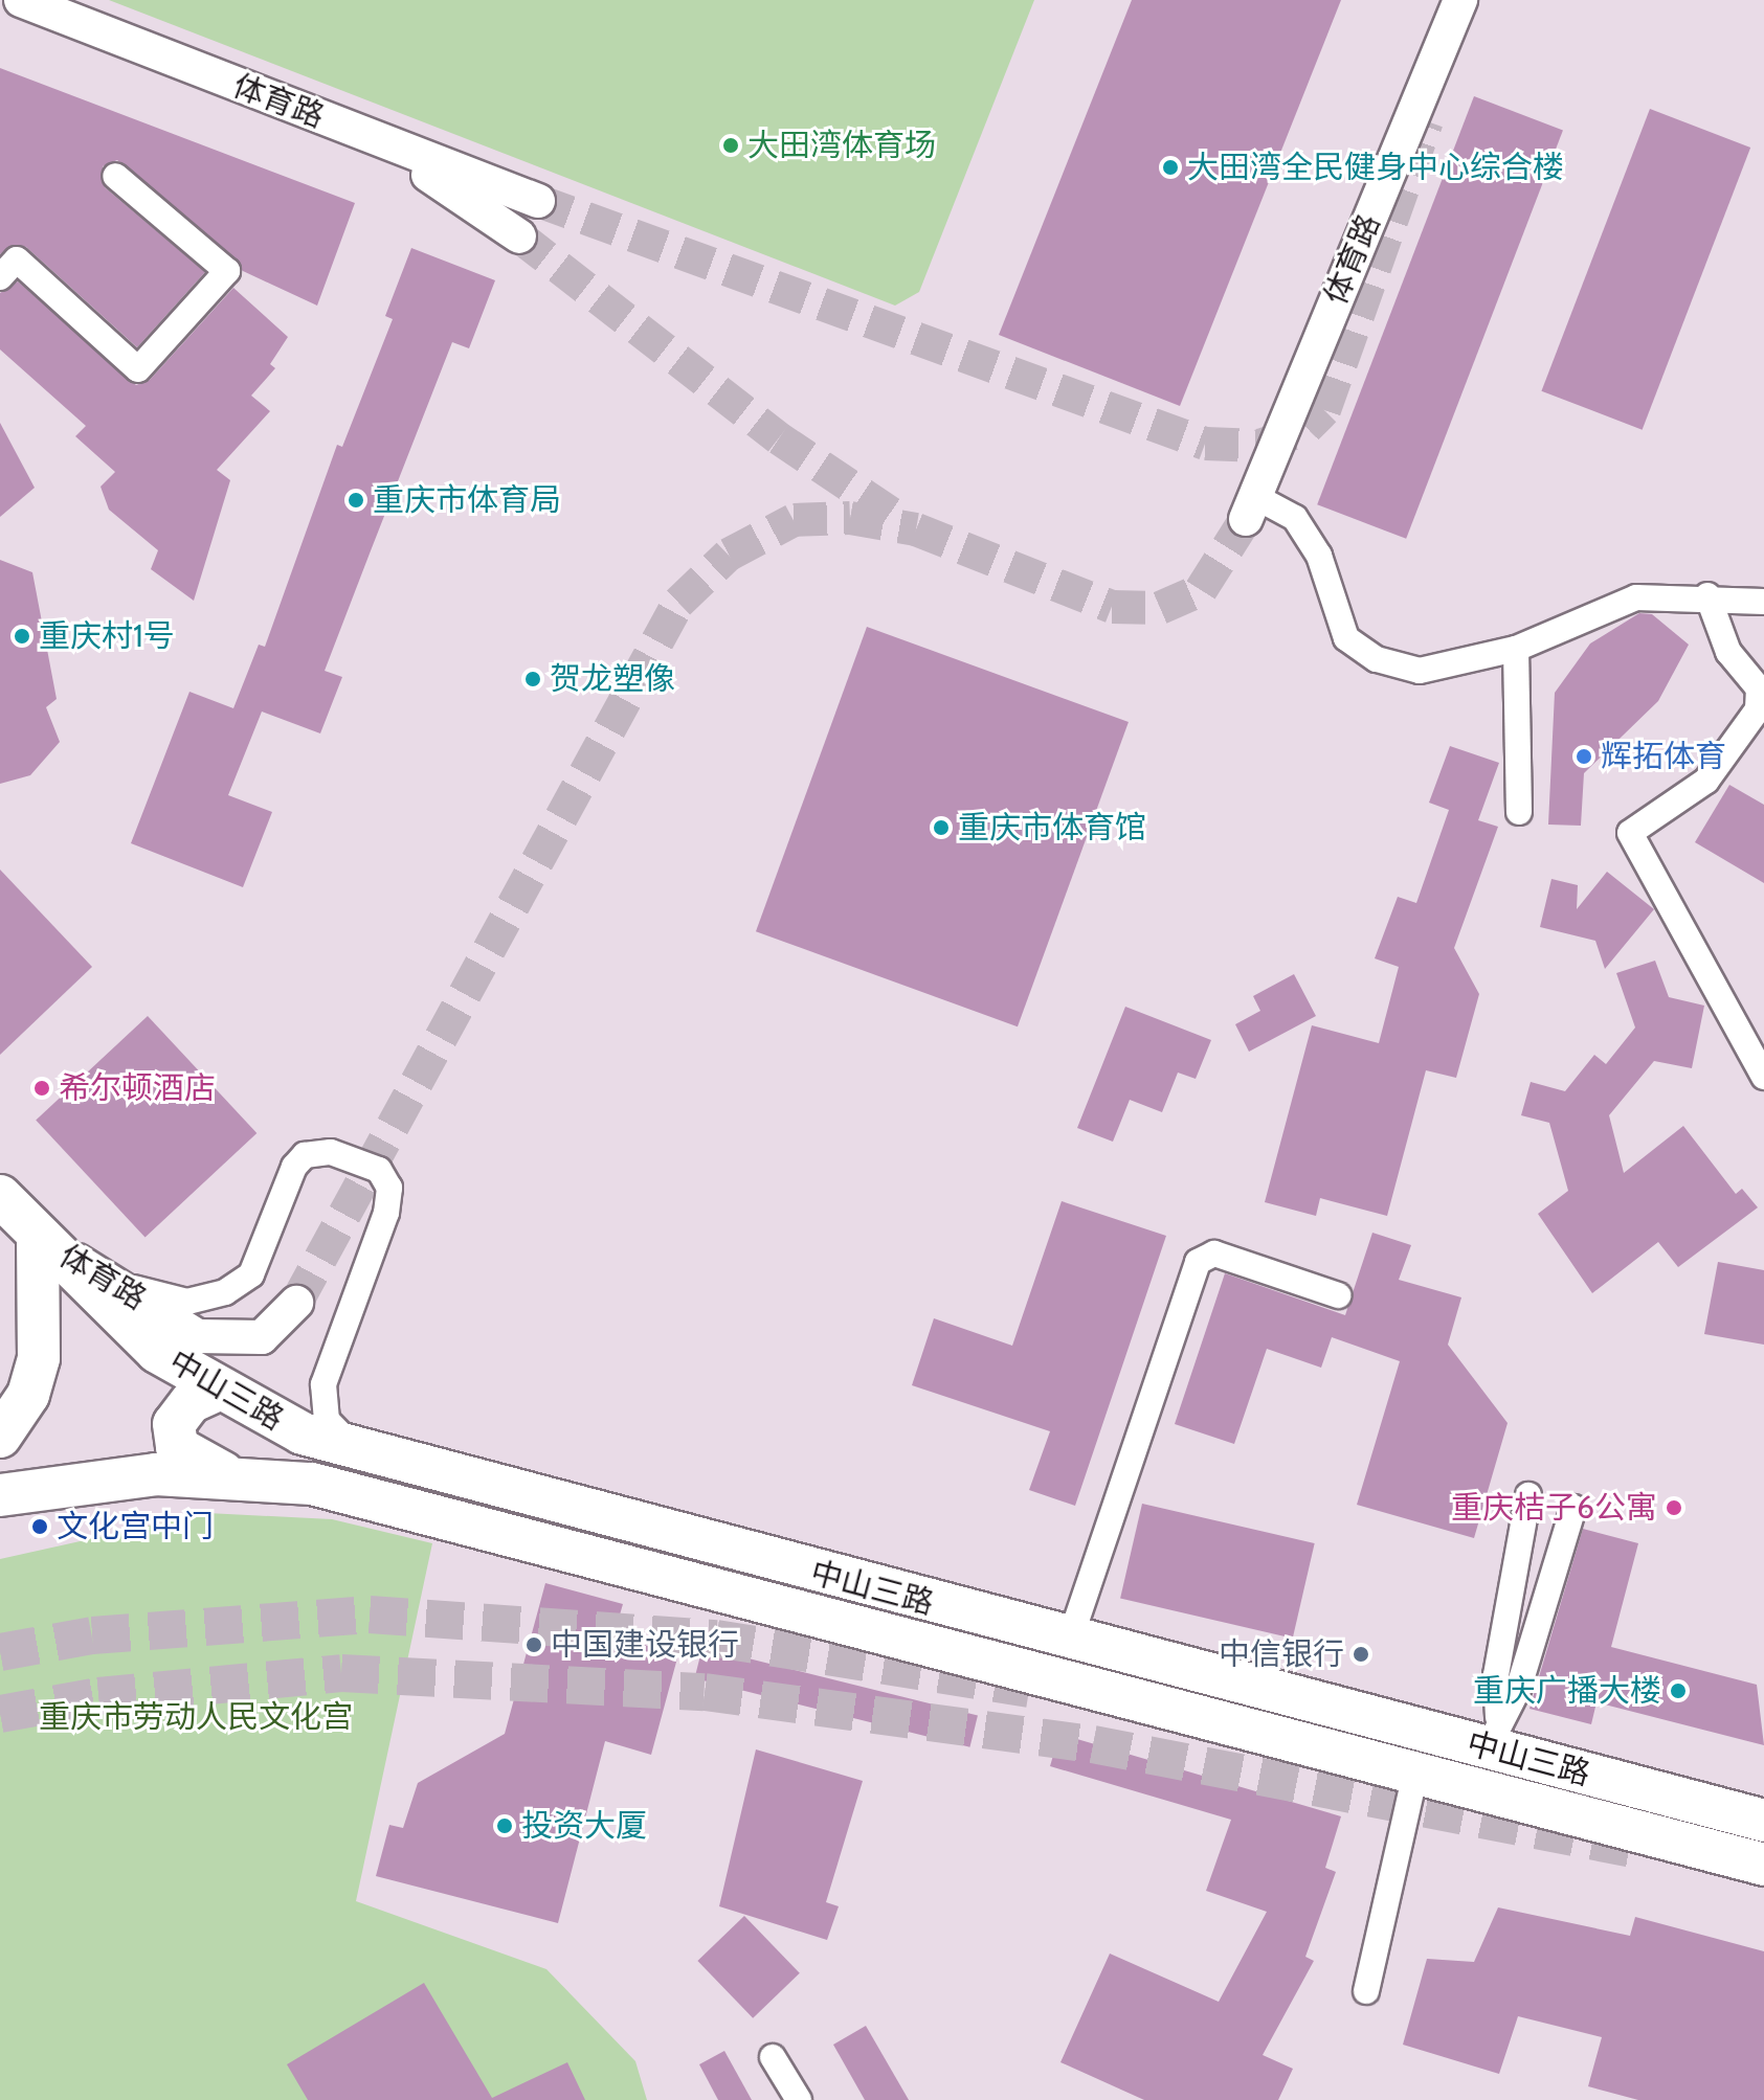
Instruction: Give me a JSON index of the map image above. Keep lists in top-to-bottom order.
{
  "streets": {
    "main road": ["中山三路"],
    "street": ["体育路"]
  },
  "crossings": [
    ["体育路", "中山三路"]
  ],
  "parks": ["重庆市劳动人民文化宫"],
  "places": [
    "大田湾体育场",
    "大田湾全民健身中心综合楼",
    "重庆市体育局",
    "重庆村1号",
    "贺龙塑像",
    "辉拓体育",
    "重庆市体育馆",
    "希尔顿酒店",
    "重庆桔子6公寓",
    "文化宫中门",
    "中国建设银行",
    "中信银行",
    "重庆广播大楼",
    "投资大厦"
  ]
}
